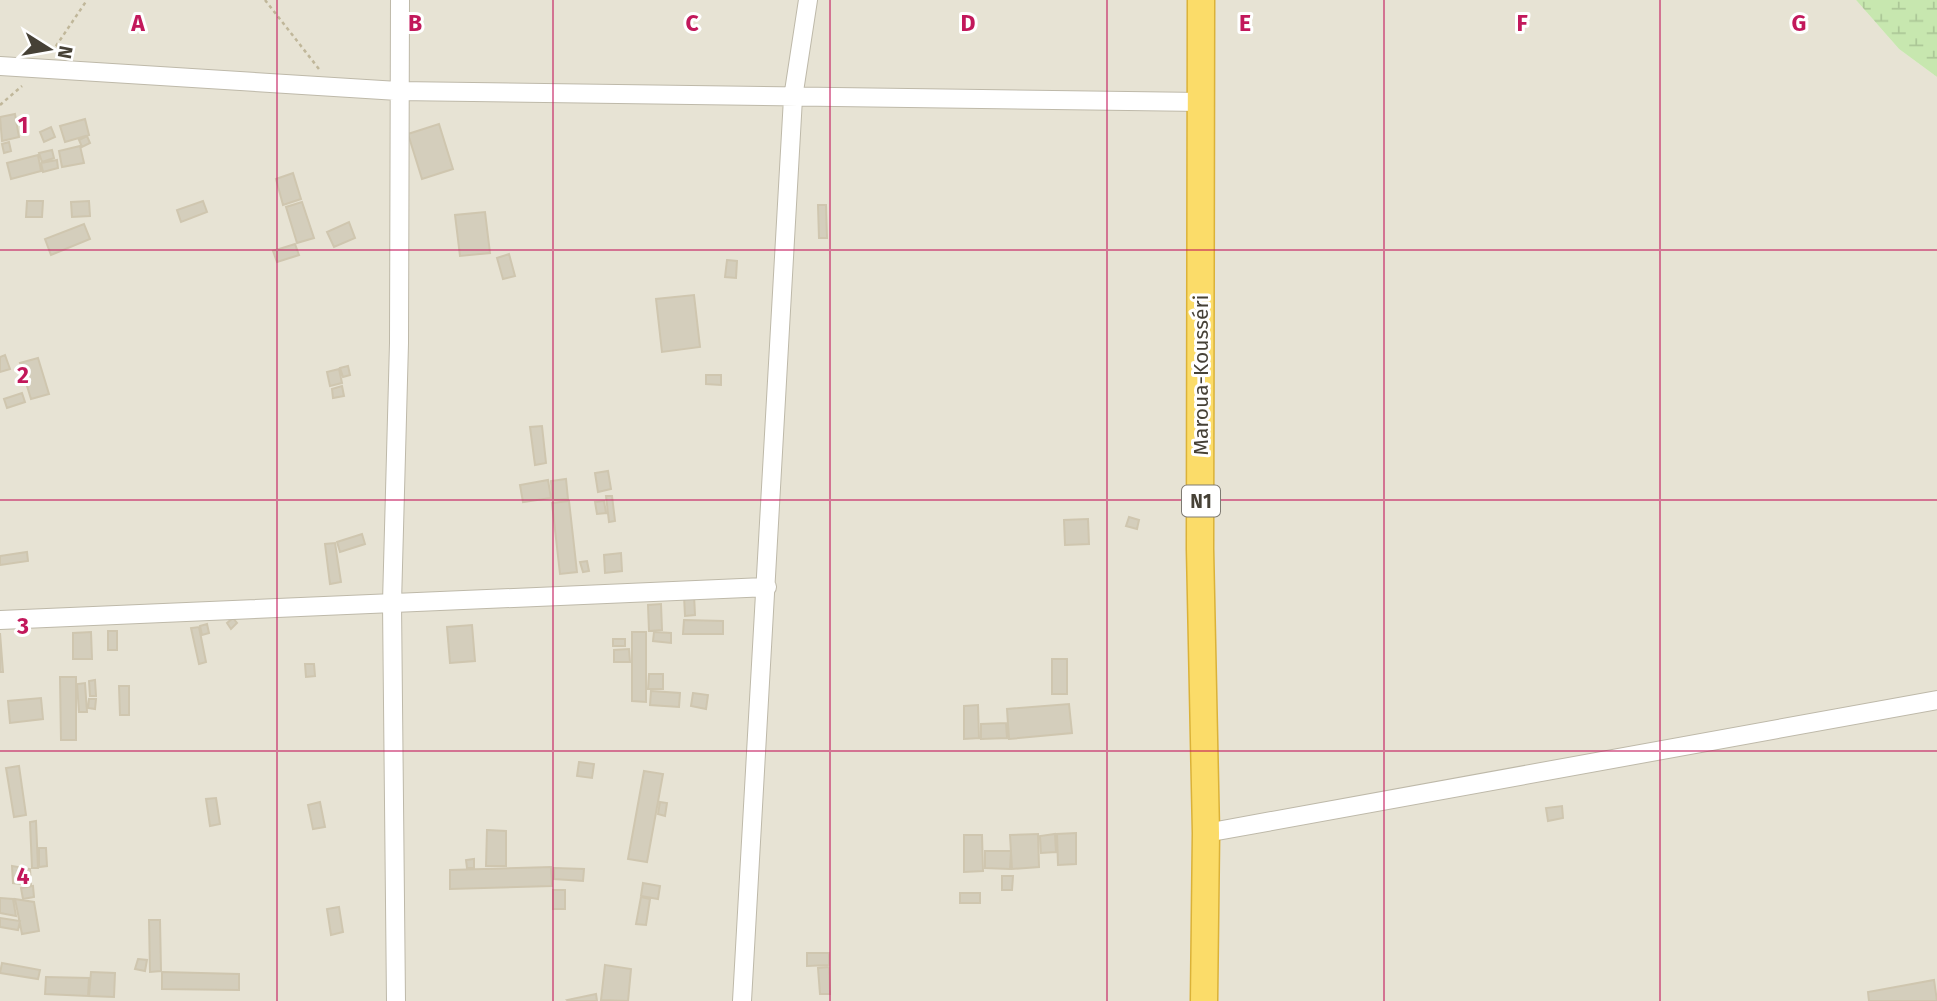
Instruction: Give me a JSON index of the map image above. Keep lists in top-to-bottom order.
{
  "streets": {
    "highway": ["Maroua-Kousséri", "N1"]
  },
  "north": "right",
  "grid": {
    "columns": [
      "A",
      "B",
      "C",
      "D",
      "E",
      "F",
      "G"
    ],
    "rows": [
      "1",
      "2",
      "3",
      "4"
    ]
  }
}
